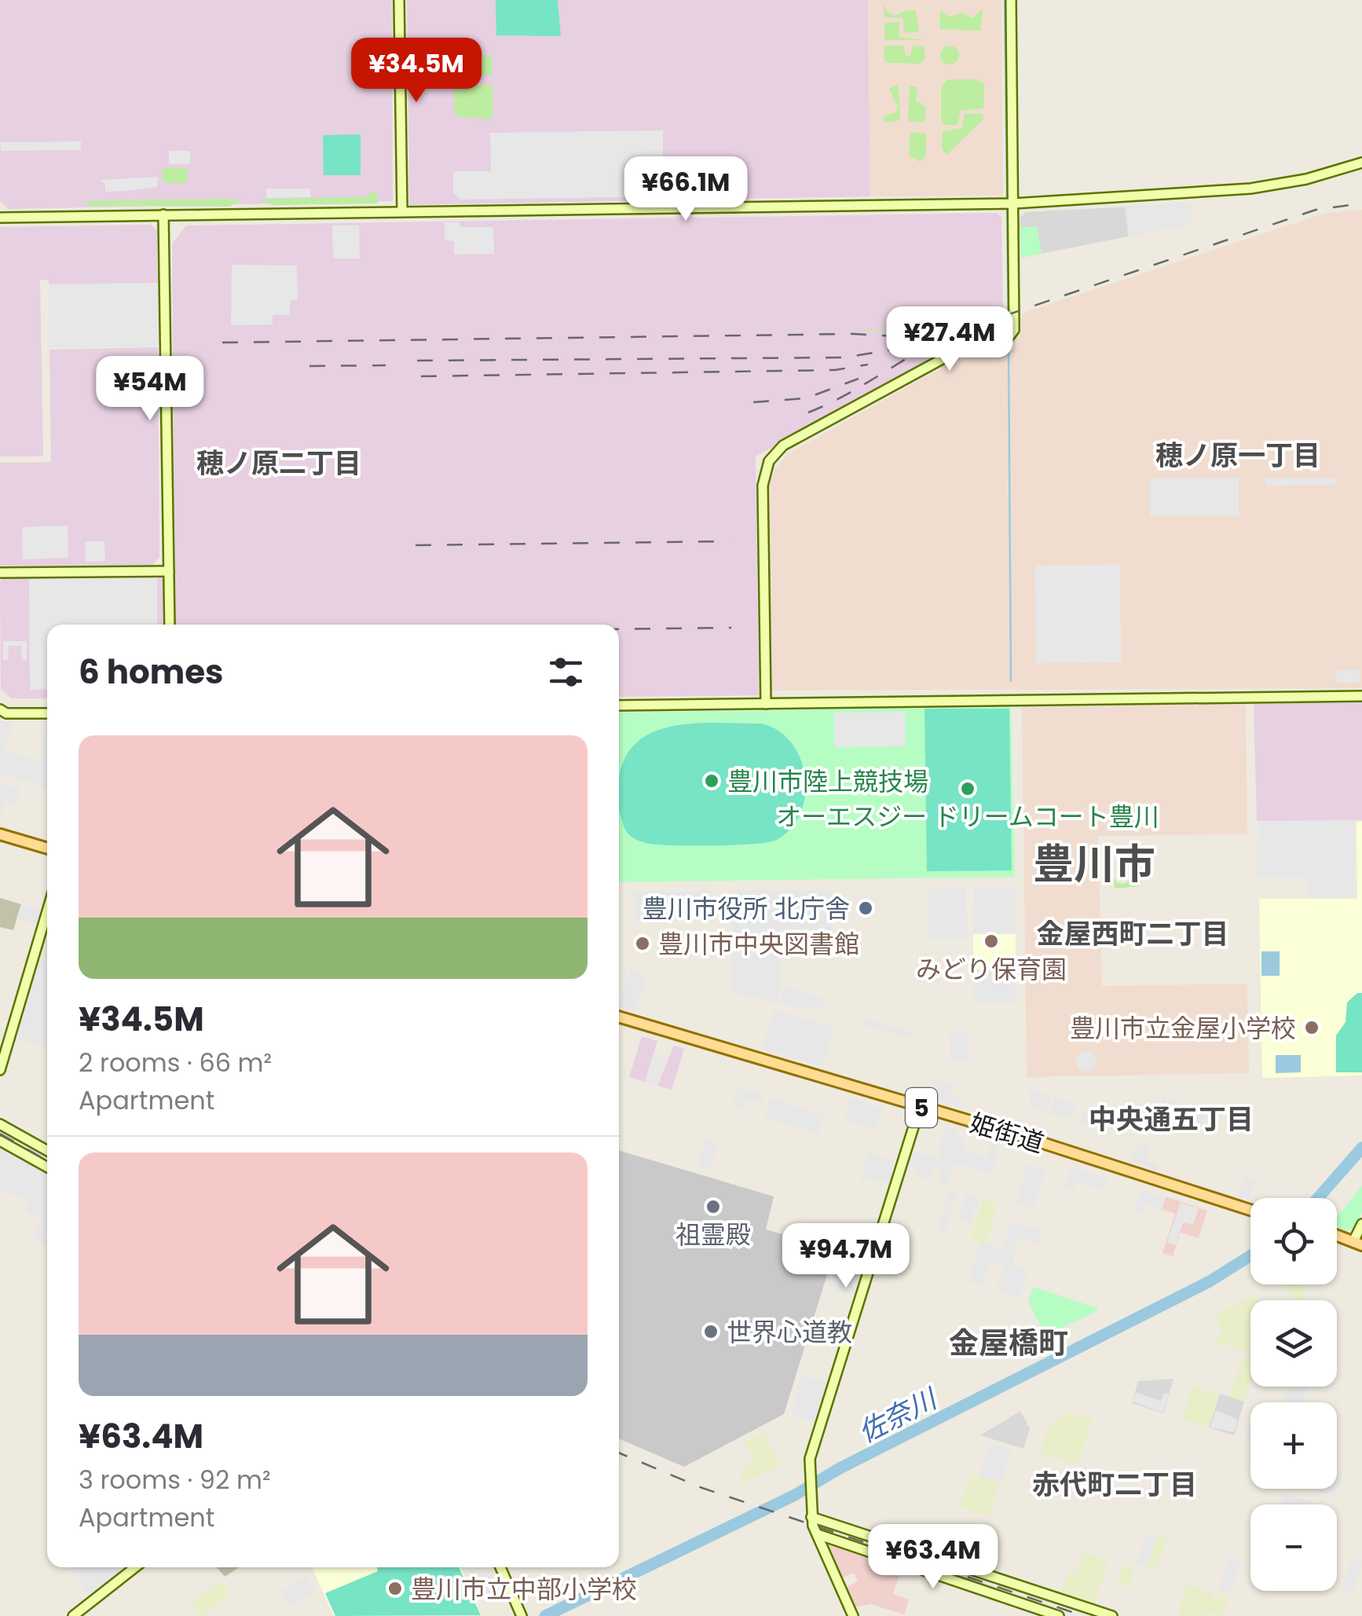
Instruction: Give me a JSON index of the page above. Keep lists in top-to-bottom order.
{
  "streets": {
    "main road": ["5", "姫街道"]
  },
  "districts": [
    "穂ノ原一丁目",
    "穂ノ原二丁目",
    "豊川市",
    "金屋西町二丁目",
    "中央通五丁目",
    "金屋橋町",
    "赤代町二丁目"
  ],
  "water": ["佐奈川"],
  "places": [
    "豊川市陸上競技場",
    "オーエスジー ドリームコート豊川",
    "豊川市役所 北庁舎",
    "みどり保育園",
    "豊川市中央図書館",
    "豊川市立金屋小学校",
    "祖霊殿",
    "世界心道教",
    "豊川市立中部小学校"
  ],
  "page": {
    "price": [
      "¥34.5M",
      "¥66.1M",
      "¥27.4M",
      "¥54M",
      "¥94.7M",
      "¥63.4M"
    ],
    "heading": "6 homes",
    "list": [
      {
        "name": "¥34.5M",
        "note": "2 rooms · 66 m² · Apartment"
      },
      {
        "name": "¥63.4M",
        "note": "3 rooms · 92 m² · Apartment"
      }
    ],
    "map_buttons": ["+", "−"]
  }
}
